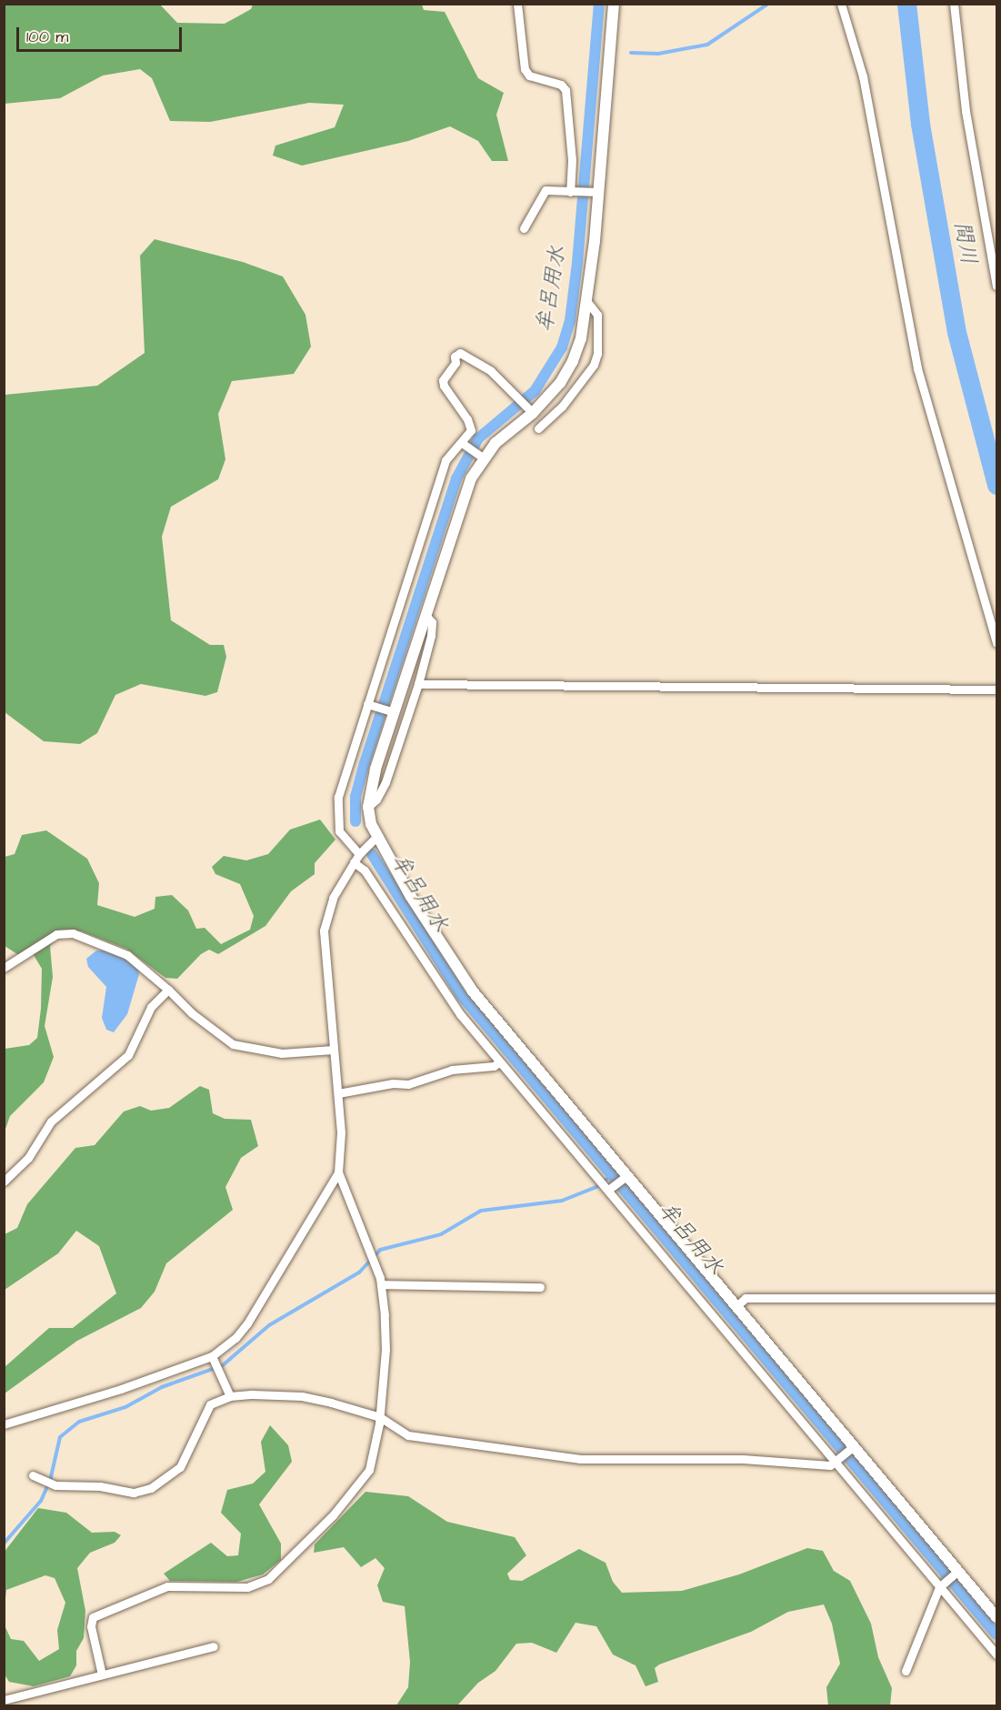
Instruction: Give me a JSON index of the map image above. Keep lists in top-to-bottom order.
{
  "water": ["間川", "牟呂用水"],
  "scale_bar": "100 m"
}
